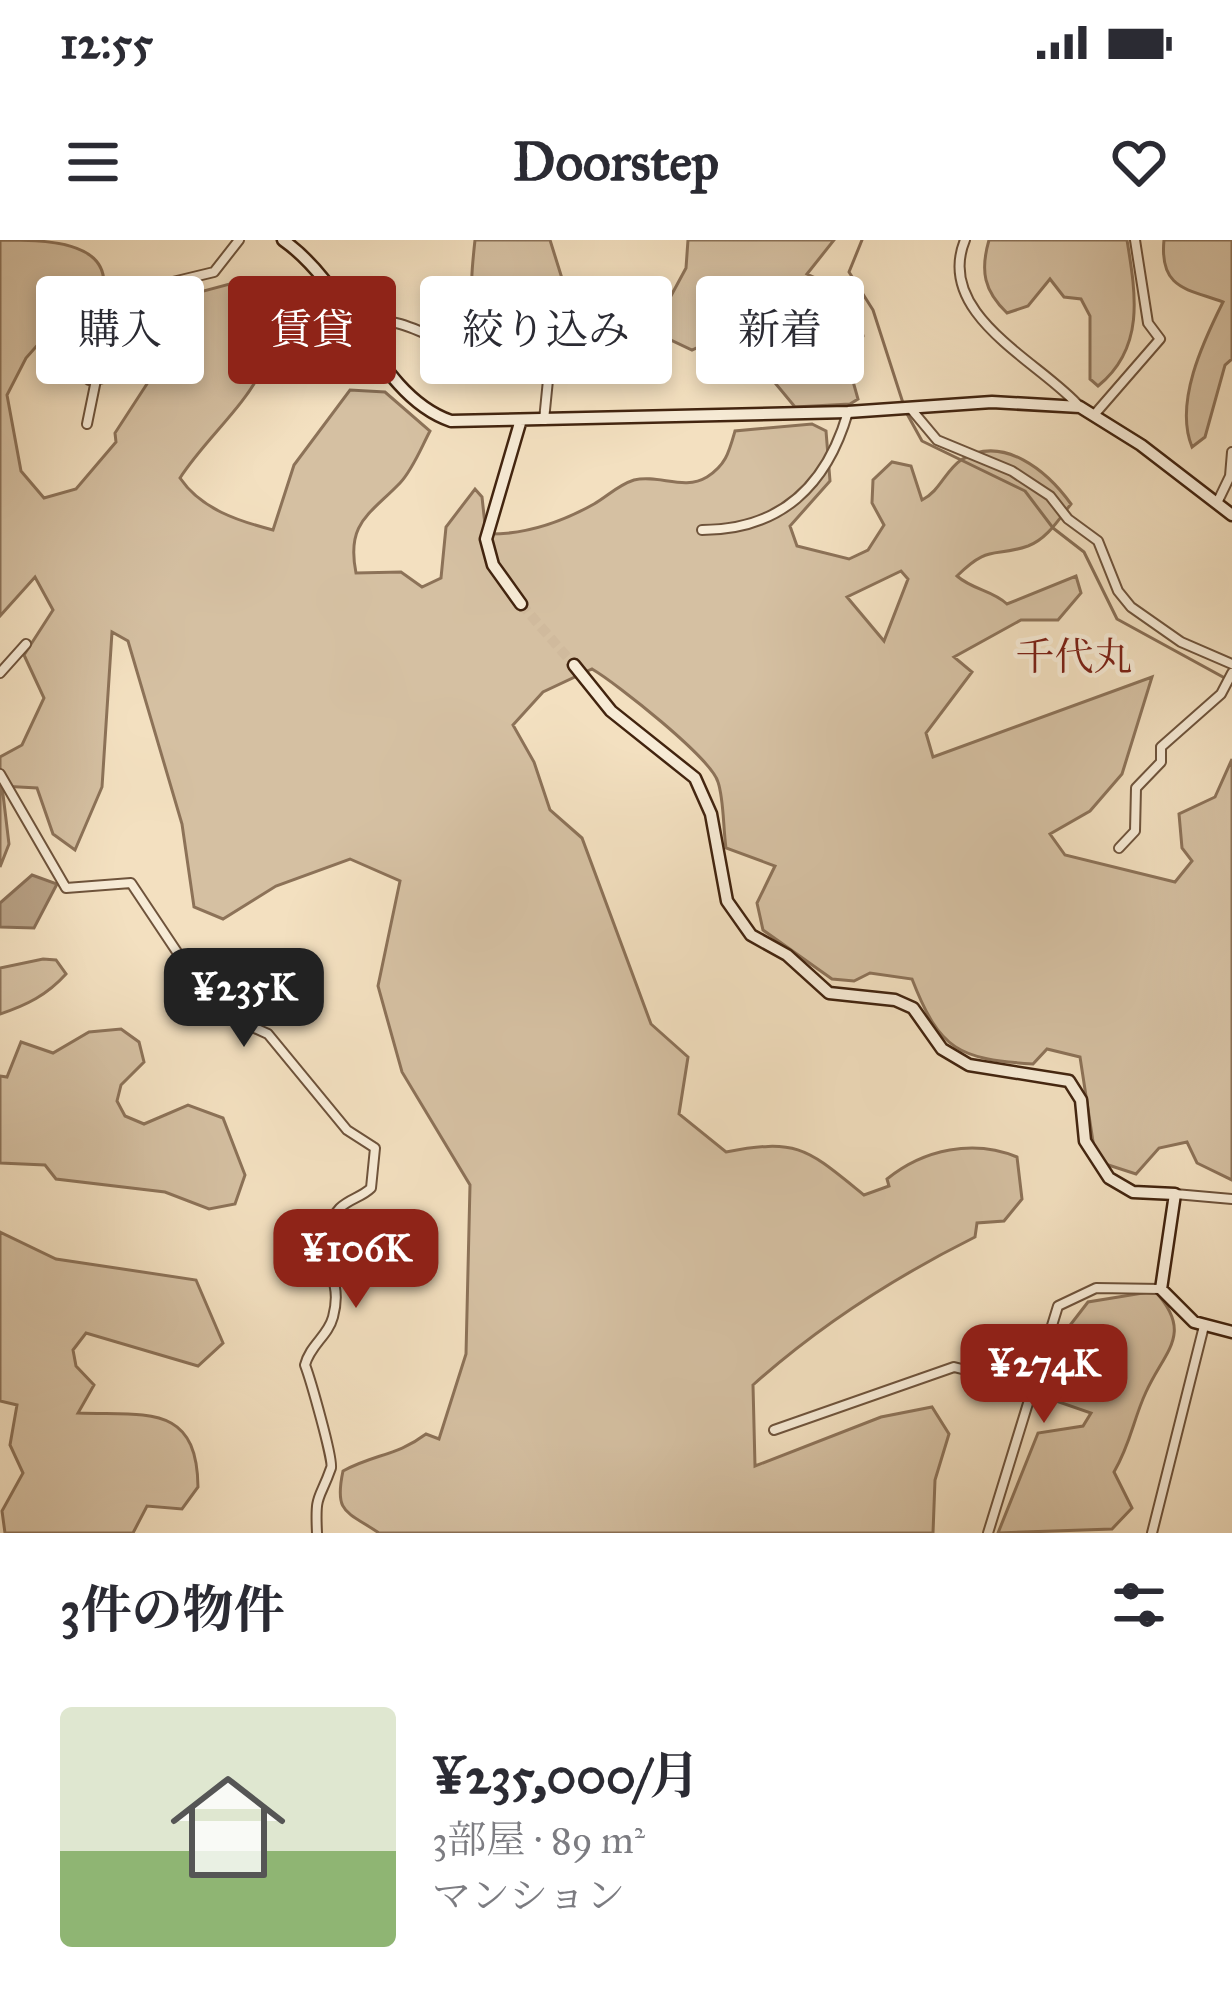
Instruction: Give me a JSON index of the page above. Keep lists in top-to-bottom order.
{
  "districts": ["千代丸"],
  "page": {
    "status": "12:55",
    "header": "Doorstep",
    "chip": [
      "購入",
      "賃貸",
      "絞り込み",
      "新着"
    ],
    "price": ["¥235K", "¥106K", "¥274K"],
    "heading": "3件の物件",
    "list": [
      {
        "name": "¥235,000/月",
        "note": "3部屋 · 89 m² · マンション"
      }
    ]
  }
}
